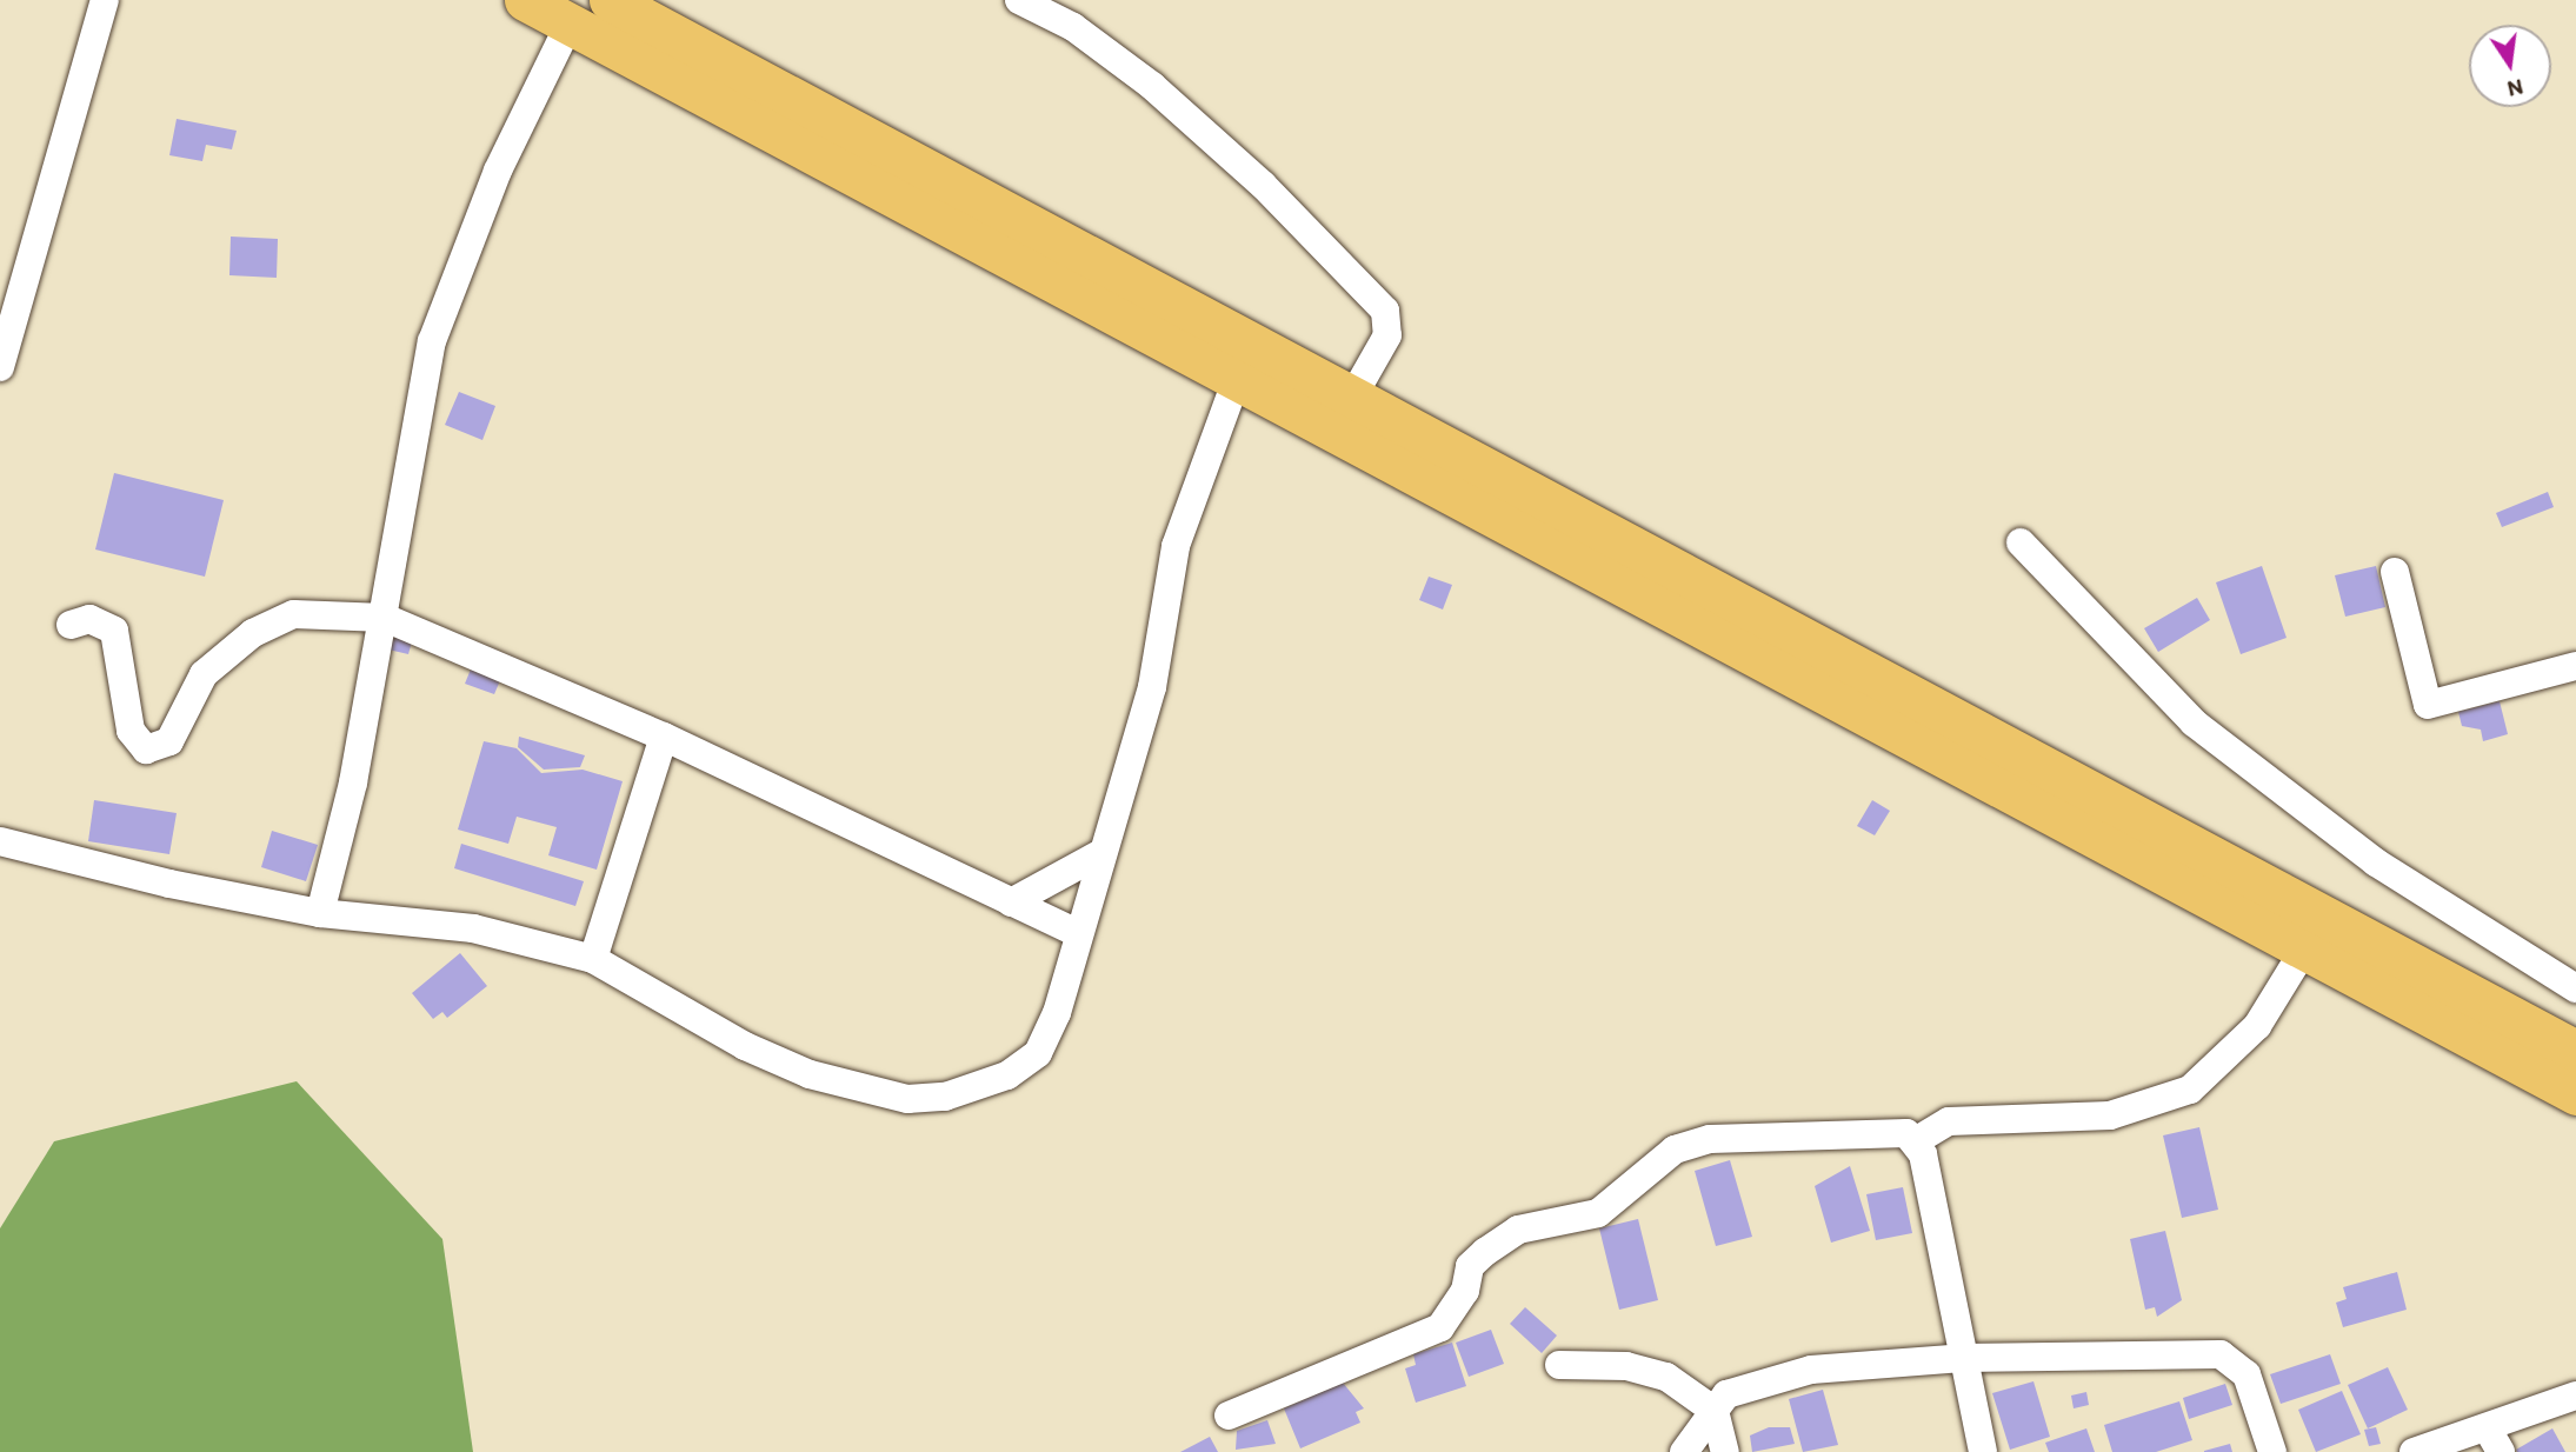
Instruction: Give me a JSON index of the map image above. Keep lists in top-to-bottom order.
{
  "north": "bottom"
}
